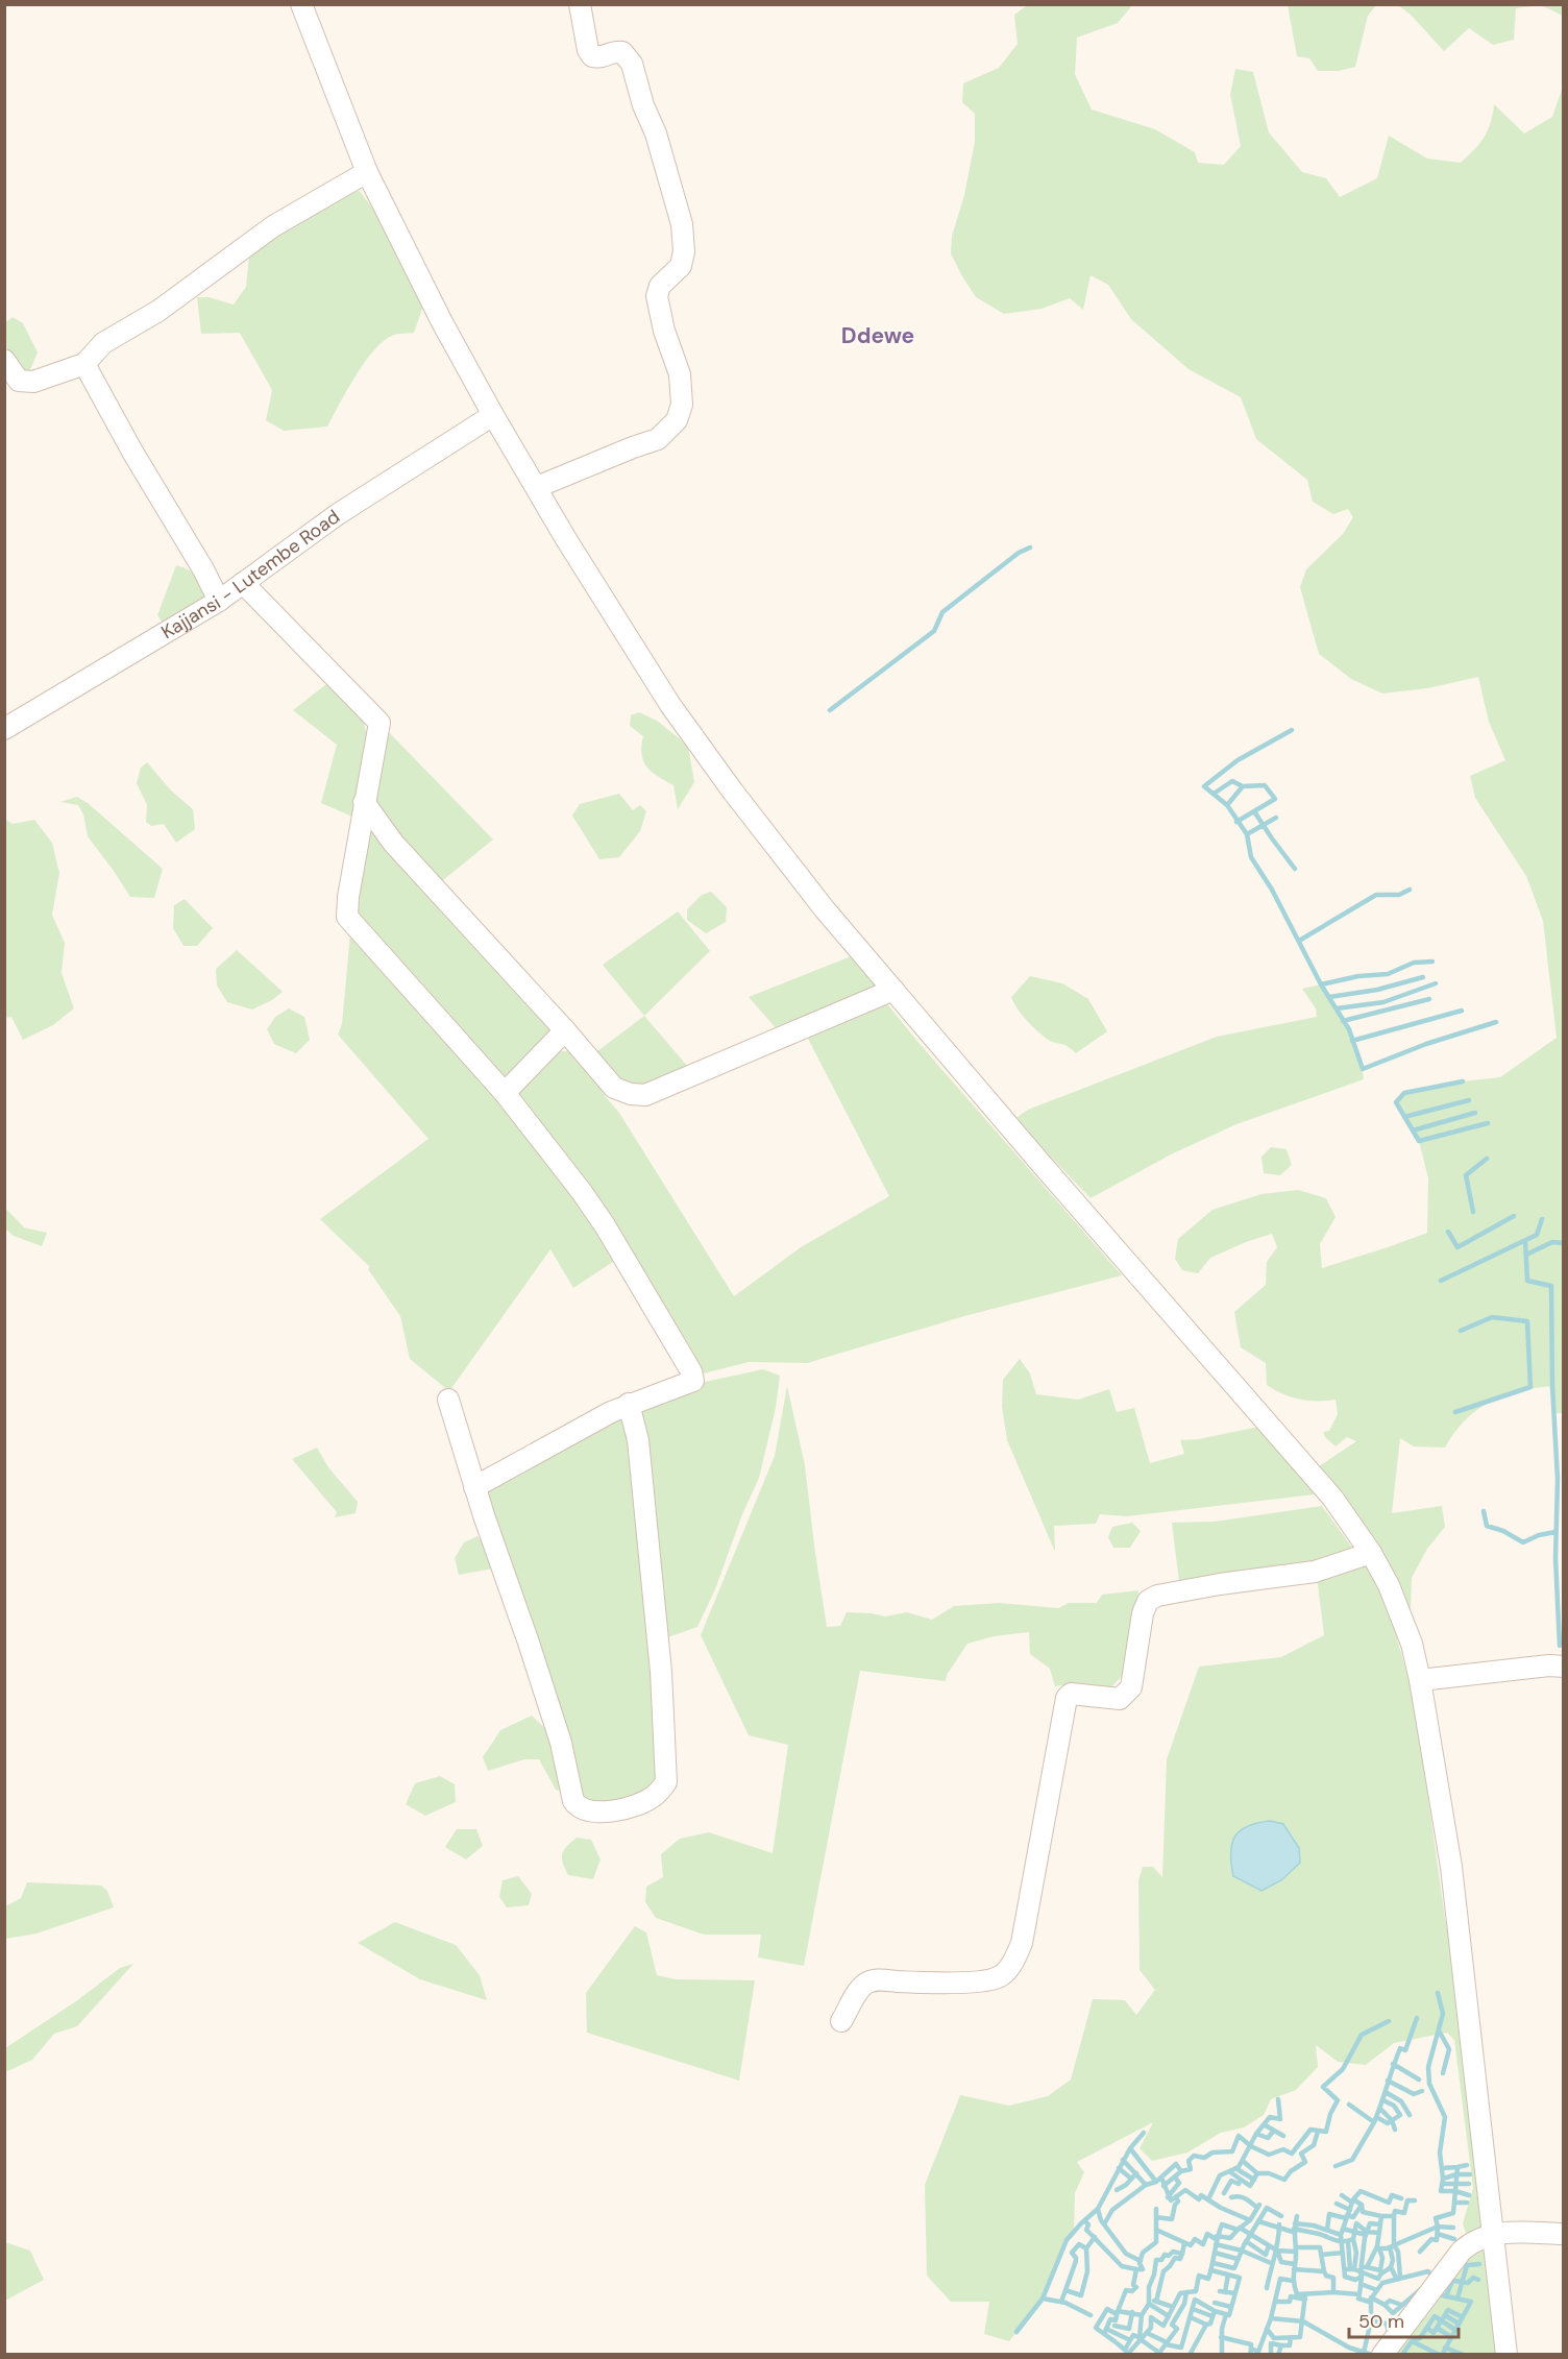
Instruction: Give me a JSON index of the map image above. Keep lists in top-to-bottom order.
{
  "streets": {
    "street": ["Kajjansi - Lutembe Road"]
  },
  "districts": ["Ddewe"],
  "scale_bar": "50 m"
}
